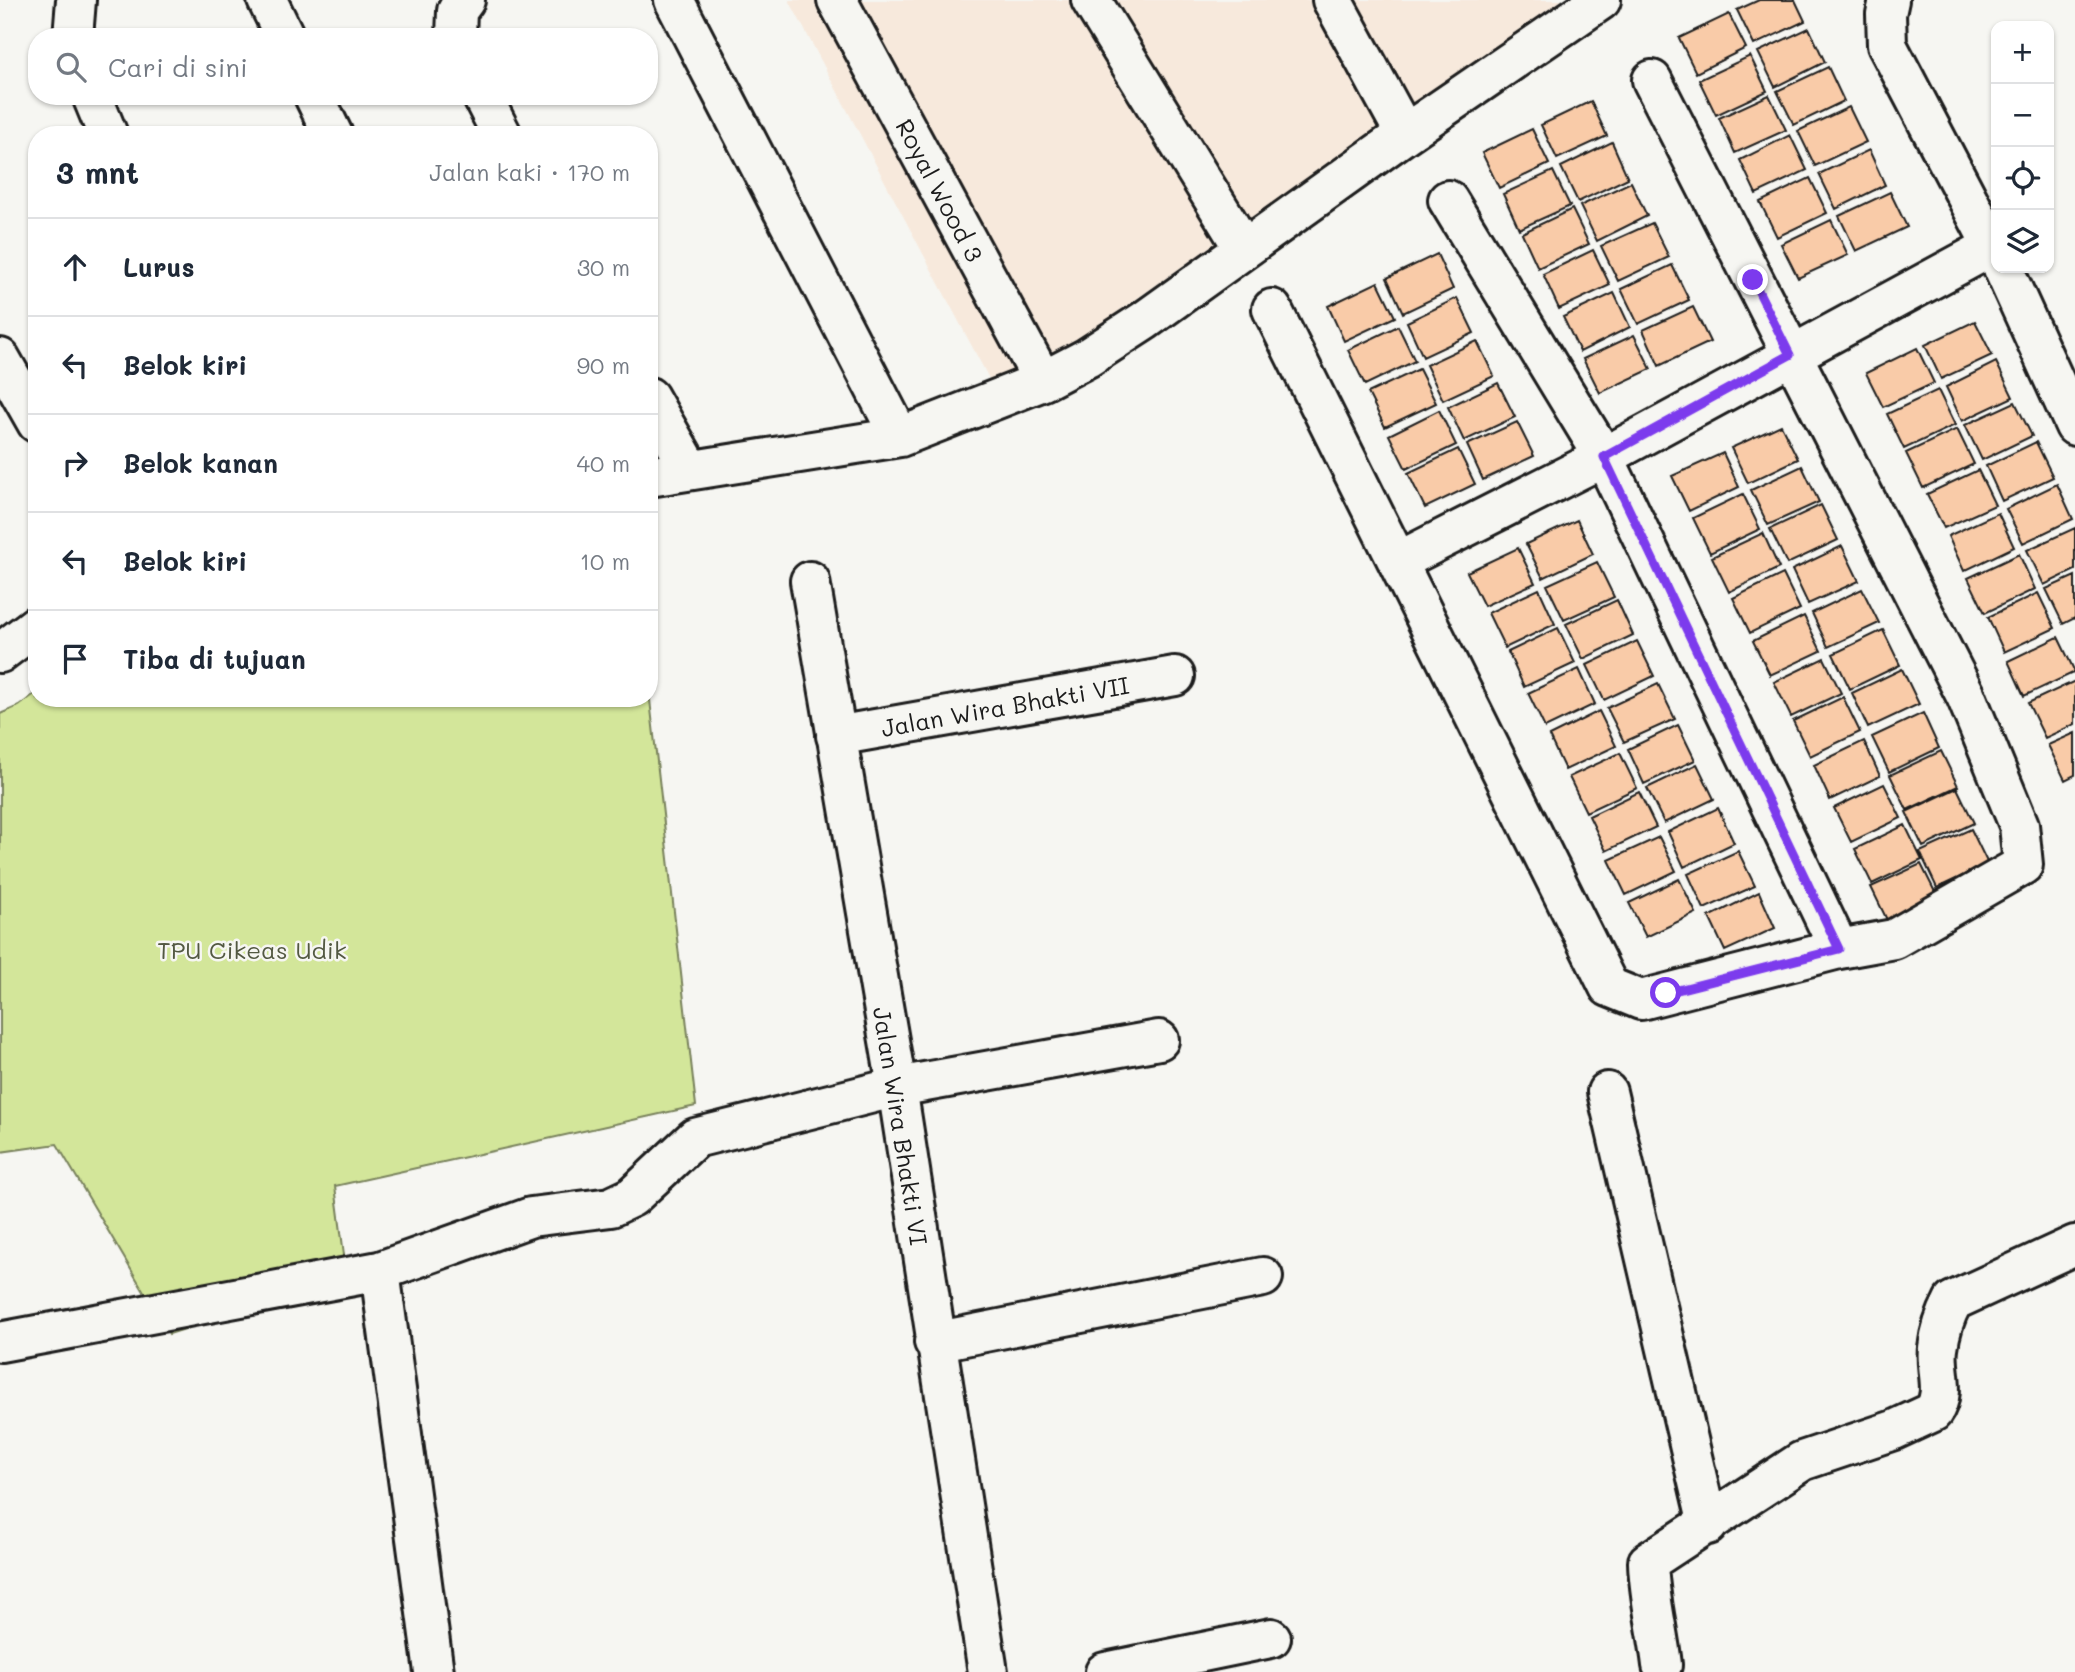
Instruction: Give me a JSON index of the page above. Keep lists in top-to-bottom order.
{
  "streets": {
    "street": ["Royal Wood 3", "Jalan Wira Bhakti VII", "Jalan Wira Bhakti VI"]
  },
  "crossings": [
    ["Jalan Wira Bhakti VII", "Jalan Wira Bhakti VI"]
  ],
  "parks": ["TPU Cikeas Udik"],
  "page": {
    "map_buttons": ["+", "−"],
    "search": "Cari di sini",
    "heading": ["3 mnt", "Jalan kaki · 170 m"],
    "list": [
      ["Lurus", "30 m"],
      ["Belok kiri", "90 m"],
      ["Belok kanan", "40 m"],
      ["Belok kiri", "10 m"],
      "Tiba di tujuan"
    ]
  }
}
